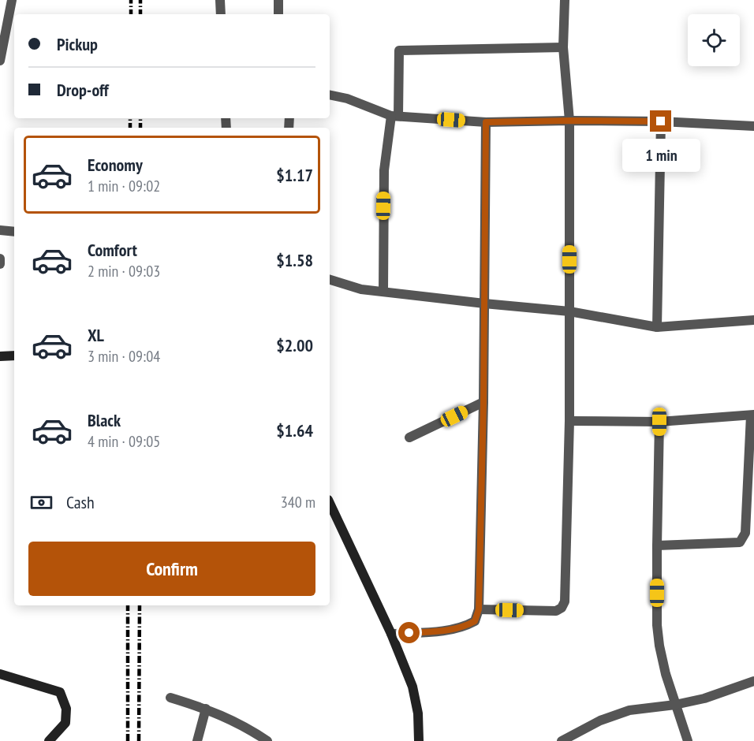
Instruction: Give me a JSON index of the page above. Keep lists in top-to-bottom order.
{
  "page": {
    "banner": ["Pickup", "Drop-off"],
    "list": [
      {
        "name": "Economy",
        "note": "1 min · 09:02",
        "value": "$1.17"
      },
      {
        "name": "Comfort",
        "note": "2 min · 09:03",
        "value": "$1.58"
      },
      {
        "name": "XL",
        "note": "3 min · 09:04",
        "value": "$2.00"
      },
      {
        "name": "Black",
        "note": "4 min · 09:05",
        "value": "$1.64"
      }
    ],
    "bubble": "1 min",
    "pay": ["Cash", "340 m"],
    "buttons": "Confirm"
  }
}
